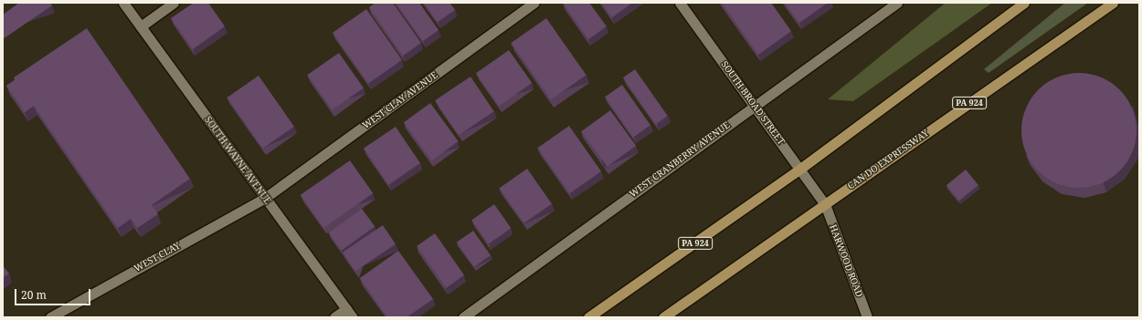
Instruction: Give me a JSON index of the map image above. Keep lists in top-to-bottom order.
{
  "streets": {
    "main road": ["PA 924", "CAN DO EXPRESSWAY"],
    "street": [
      "WEST CLAY AVENUE",
      "SOUTH BROAD STREET",
      "WEST CRANBERRY AVENUE",
      "SOUTH WAYNE AVENUE",
      "WEST CLAY",
      "HARWOOD ROAD"
    ]
  },
  "crossings": [
    ["WEST CLAY AVENUE", "SOUTH WAYNE AVENUE"],
    ["WEST CLAY AVENUE", "WEST CLAY"],
    ["SOUTH BROAD STREET", "PA 924"],
    ["SOUTH BROAD STREET", "WEST CRANBERRY AVENUE"],
    ["SOUTH BROAD STREET", "CAN DO EXPRESSWAY"],
    ["SOUTH BROAD STREET", "HARWOOD ROAD"],
    ["CAN DO EXPRESSWAY", "HARWOOD ROAD"],
    ["SOUTH WAYNE AVENUE", "WEST CLAY"]
  ],
  "scale_bar": "20 m"
}
